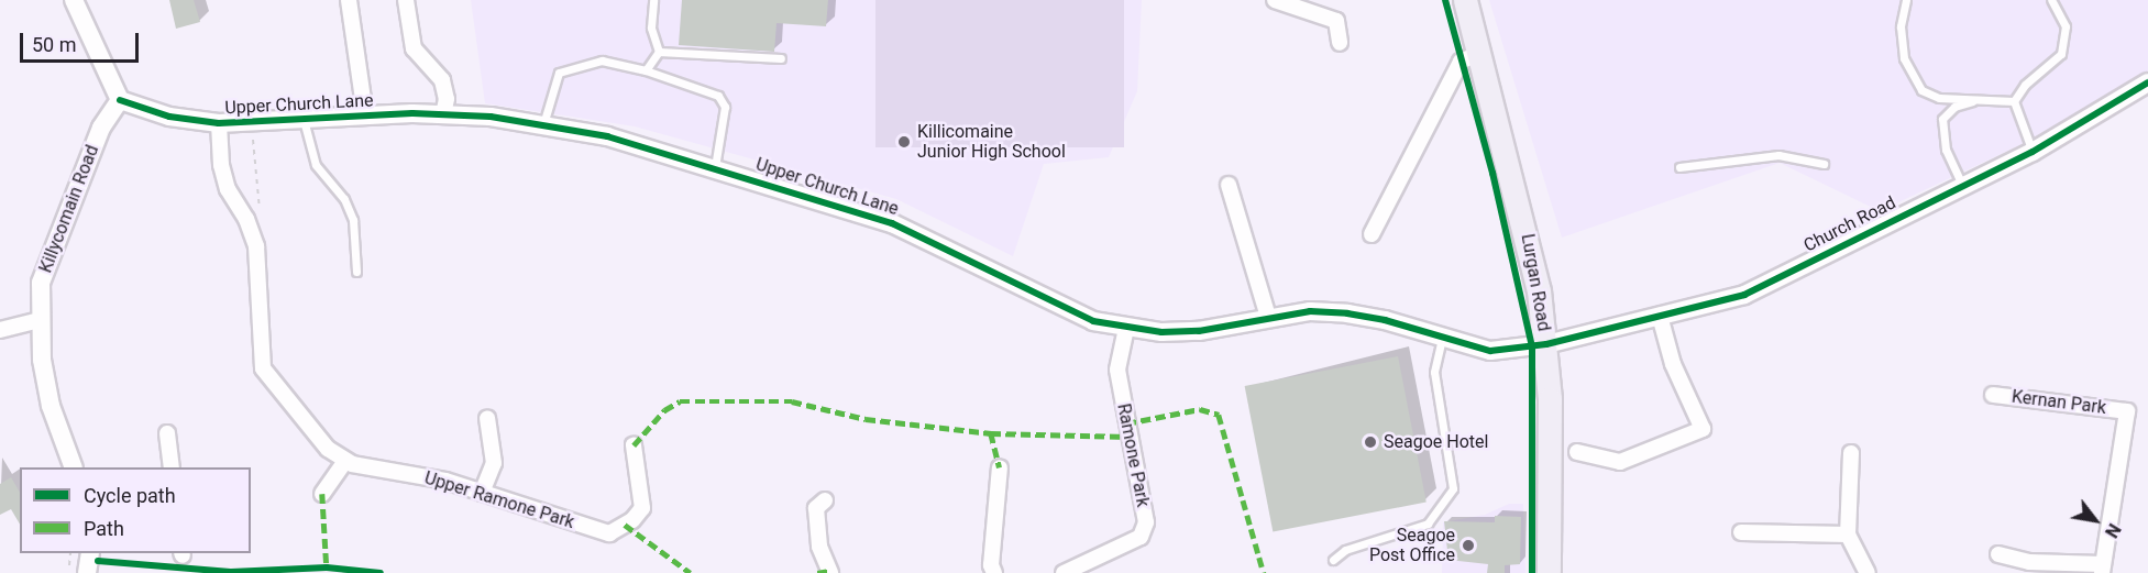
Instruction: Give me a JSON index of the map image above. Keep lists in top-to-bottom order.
{
  "streets": {
    "main road": ["Lurgan Road"],
    "street": [
      "Upper Church Lane",
      "Killycomain Road",
      "Church Road",
      "Kernan Park",
      "Ramone Park",
      "Upper Ramone Park"
    ]
  },
  "crossings": [
    ["Upper Church Lane", "Killycomain Road"],
    ["Upper Church Lane", "Church Road"],
    ["Upper Church Lane", "Lurgan Road"],
    ["Upper Church Lane", "Ramone Park"],
    ["Upper Church Lane", "Upper Ramone Park"],
    ["Church Road", "Lurgan Road"]
  ],
  "places": ["Killicomaine Junior High School", "Seagoe Hotel", "Seagoe Post Office"],
  "legend": ["Cycle path", "Path"],
  "scale_bar": "50 m",
  "north": "bottom right"
}
